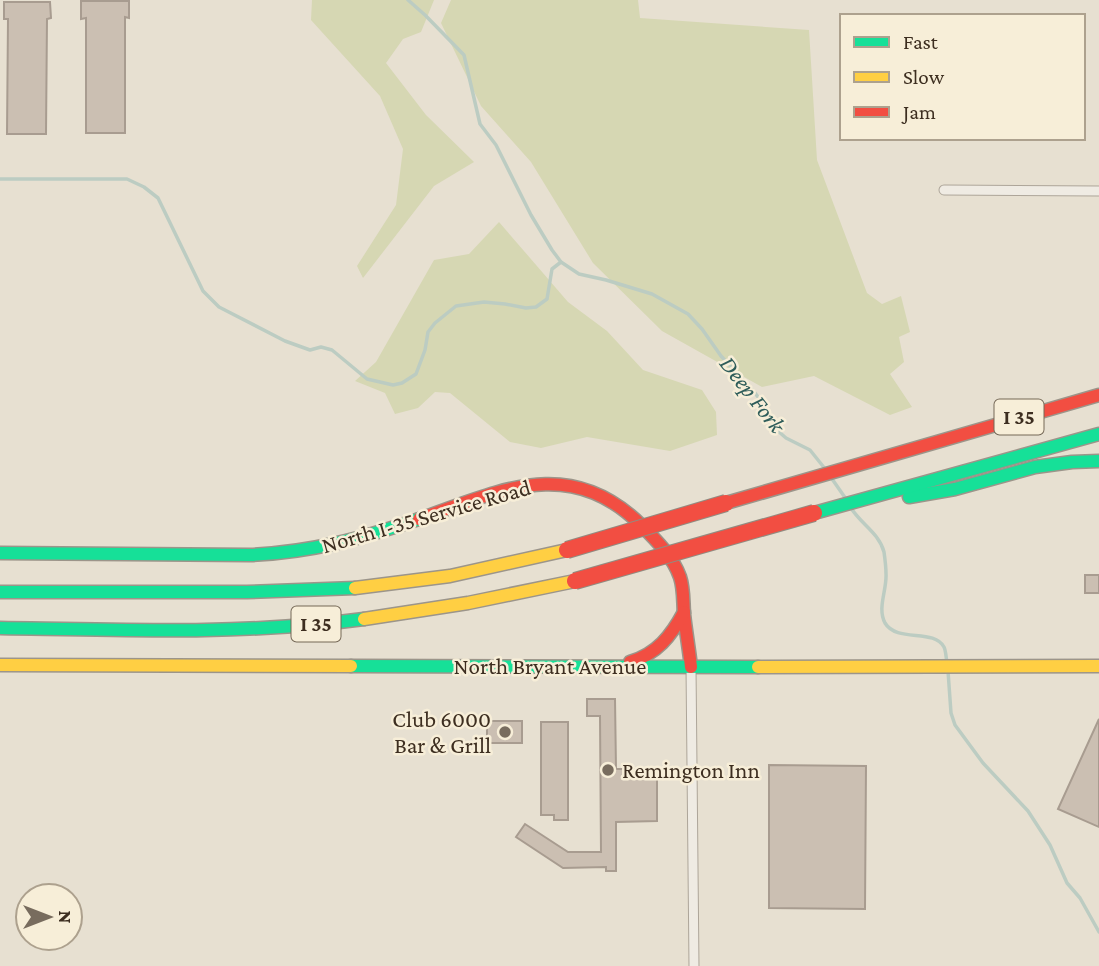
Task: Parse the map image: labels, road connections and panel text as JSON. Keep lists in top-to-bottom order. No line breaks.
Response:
{"streets":{"main road":["I 35","North I-35 Service Road","North Bryant Avenue"]},"crossings":[["North I-35 Service Road","North Bryant Avenue"]],"water":["Deep Fork"],"places":["Club 6000 Bar & Grill","Remington Inn"],"legend":["Fast","Slow","Jam"],"north":"right"}
